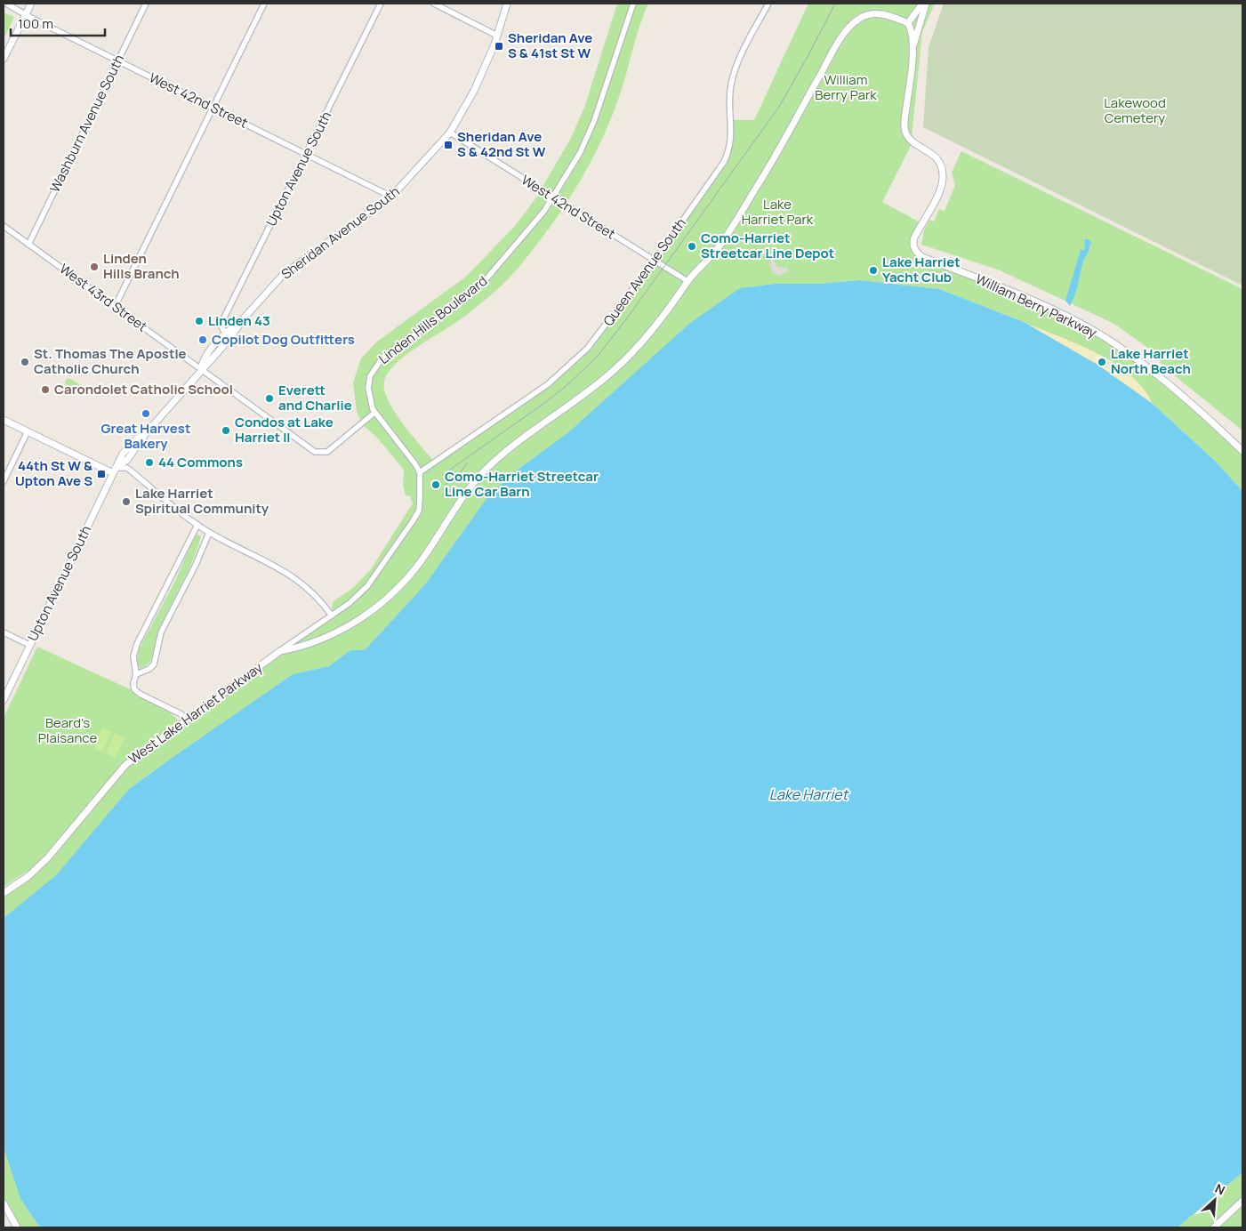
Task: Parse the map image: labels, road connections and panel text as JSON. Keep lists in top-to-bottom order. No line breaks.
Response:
{"streets":{"street":["West 42nd Street","Washburn Avenue South","Upton Avenue South","Sheridan Avenue South","Queen Avenue South","West 43rd Street","William Berry Parkway","Linden Hills Boulevard","West Lake Harriet Parkway"]},"crossings":[["West 42nd Street","Washburn Avenue South"],["West 42nd Street","Upton Avenue South"],["West 42nd Street","Sheridan Avenue South"],["West 42nd Street","Queen Avenue South"],["West 42nd Street","Linden Hills Boulevard"],["West 42nd Street","West Lake Harriet Parkway"],["Washburn Avenue South","West 43rd Street"],["Upton Avenue South","Sheridan Avenue South"],["Upton Avenue South","West 43rd Street"],["Sheridan Avenue South","West 43rd Street"],["Queen Avenue South","Linden Hills Boulevard"],["Queen Avenue South","West Lake Harriet Parkway"],["West 43rd Street","Linden Hills Boulevard"],["William Berry Parkway","West Lake Harriet Parkway"],["Linden Hills Boulevard","West Lake Harriet Parkway"]],"water":["Lake Harriet"],"parks":["William Berry Park","Lakewood Cemetery","Lake Harriet Park","Beard's Plaisance"],"places":{"transit":["Sheridan Ave S & 41st St W","Sheridan Ave S & 42nd St W","44th St W & Upton Ave S"],"other":["Como-Harriet Streetcar Line Depot","Linden Hills Branch","Lake Harriet Yacht Club","Linden 43","Copilot Dog Outfitters","St. Thomas The Apostle Catholic Church","Lake Harriet North Beach","Carondolet Catholic School","Everett and Charlie","Great Harvest Bakery","Condos at Lake Harriet II","44 Commons","Como-Harriet Streetcar Line Car Barn","Lake Harriet Spiritual Community"]},"scale_bar":"100 m","north":"top right"}
